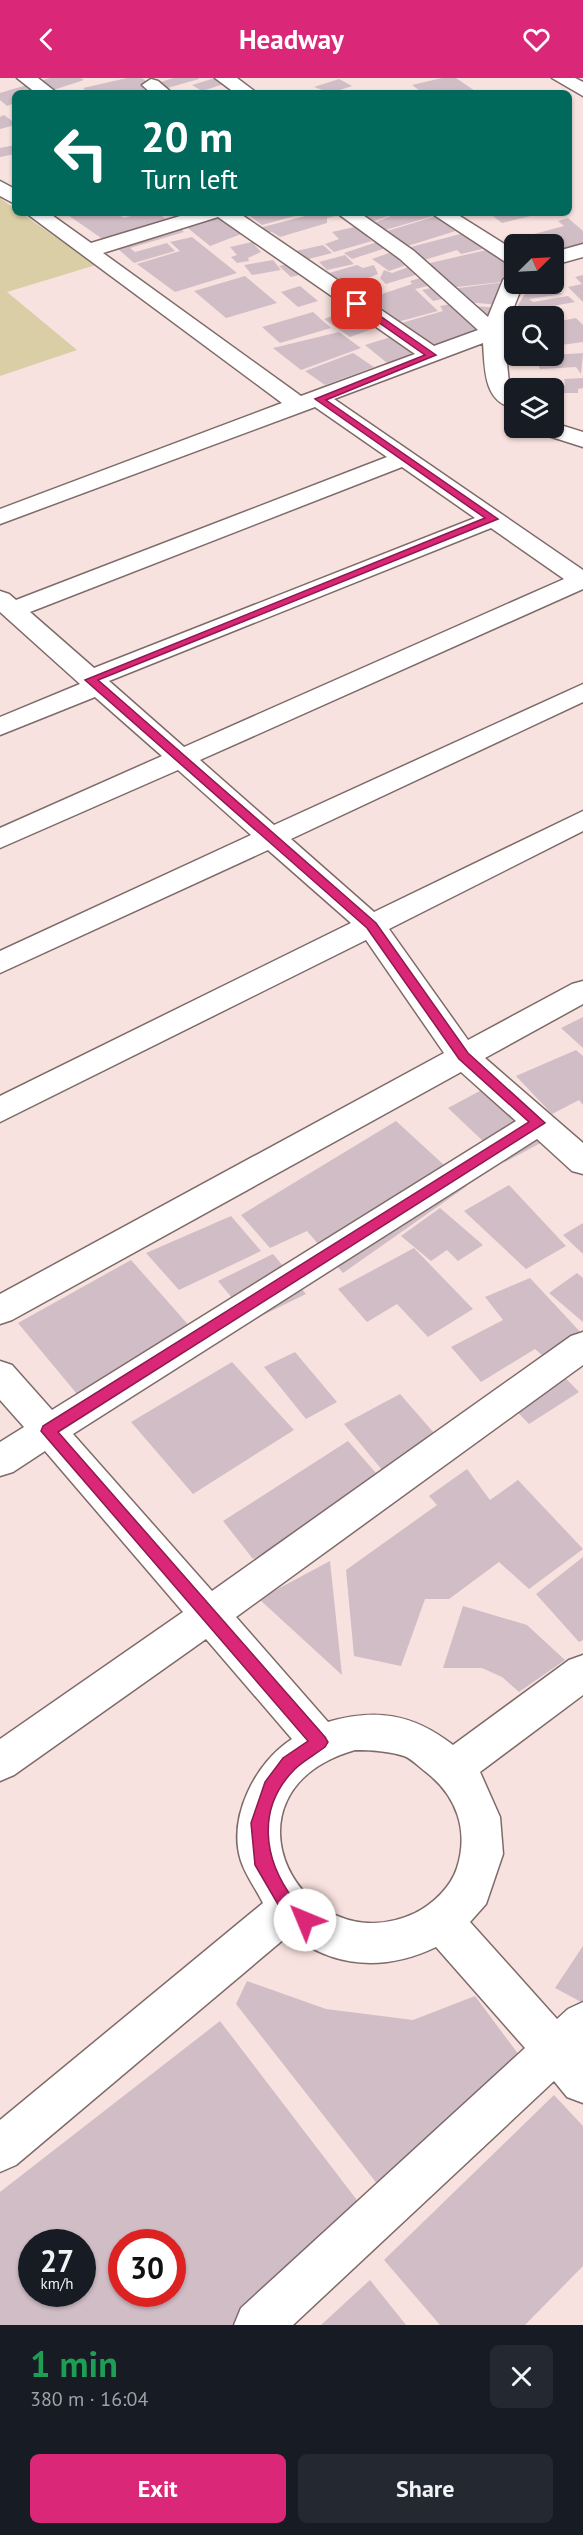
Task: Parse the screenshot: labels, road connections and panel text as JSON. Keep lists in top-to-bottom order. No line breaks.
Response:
{"north":"top right","page":{"header":"Headway","turn":["20 m","Turn left"],"speed":"27 km/h","limit":"30","heading":["1 min","380 m · 16:04"],"buttons":["Exit","Share"]}}
